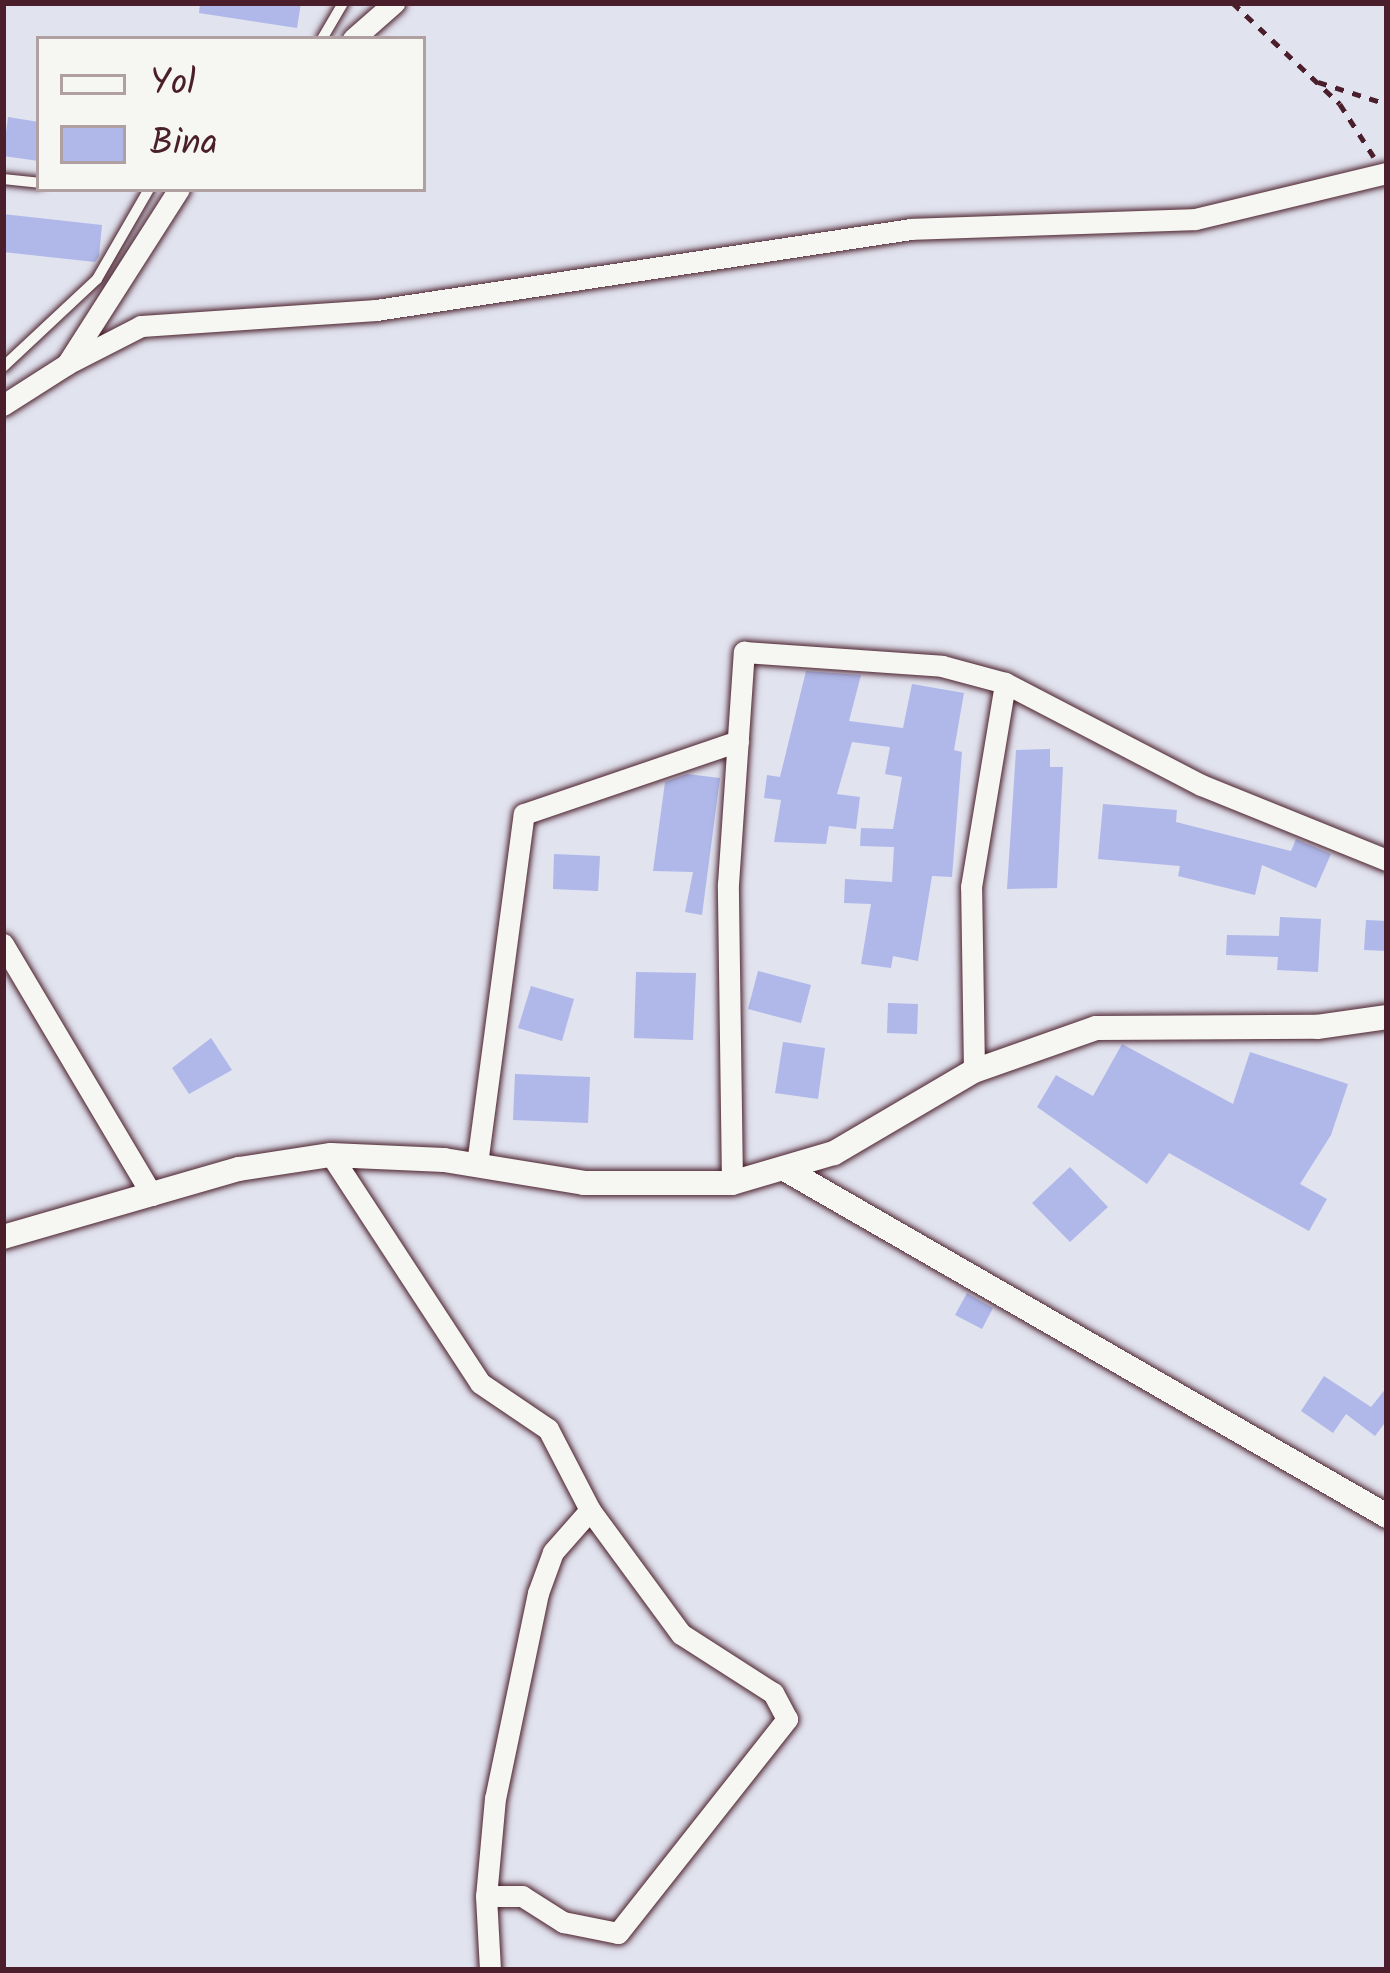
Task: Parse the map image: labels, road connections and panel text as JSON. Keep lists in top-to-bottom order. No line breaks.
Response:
{"legend":["Yol","Bina"]}
